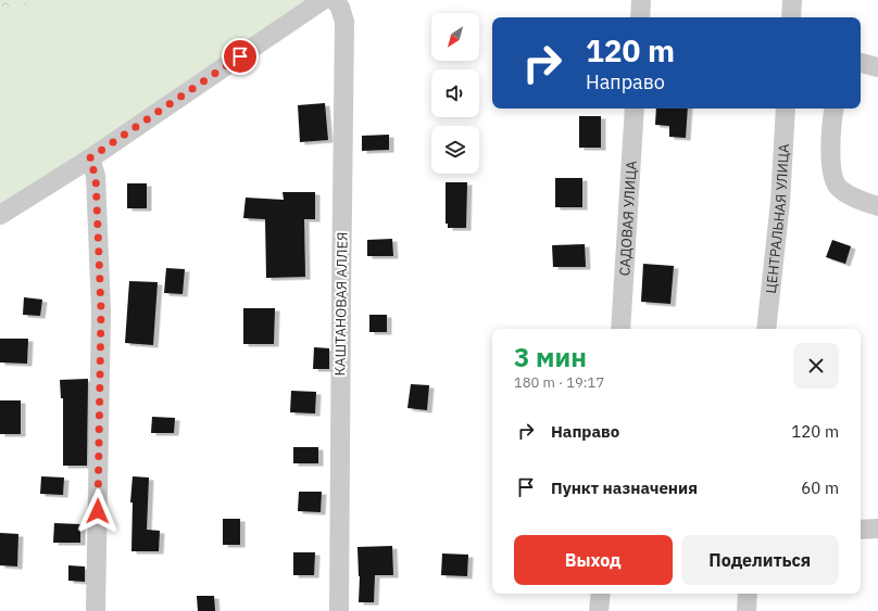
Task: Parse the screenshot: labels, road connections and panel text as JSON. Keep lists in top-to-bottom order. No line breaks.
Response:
{"streets":{"street":["САДОВАЯ УЛИЦА","ЦЕНТРАЛЬНАЯ УЛИЦА","КАШТАНОВАЯ АЛЛЕЯ"]},"north":"bottom left","page":{"turn":["120 m","Направо"],"heading":["3 мин","180 m · 19:17"],"list":[{"name":"Направо","value":"120 m"},{"name":"Пункт назначения","value":"60 m"}],"buttons":["Выход","Поделиться"]}}
